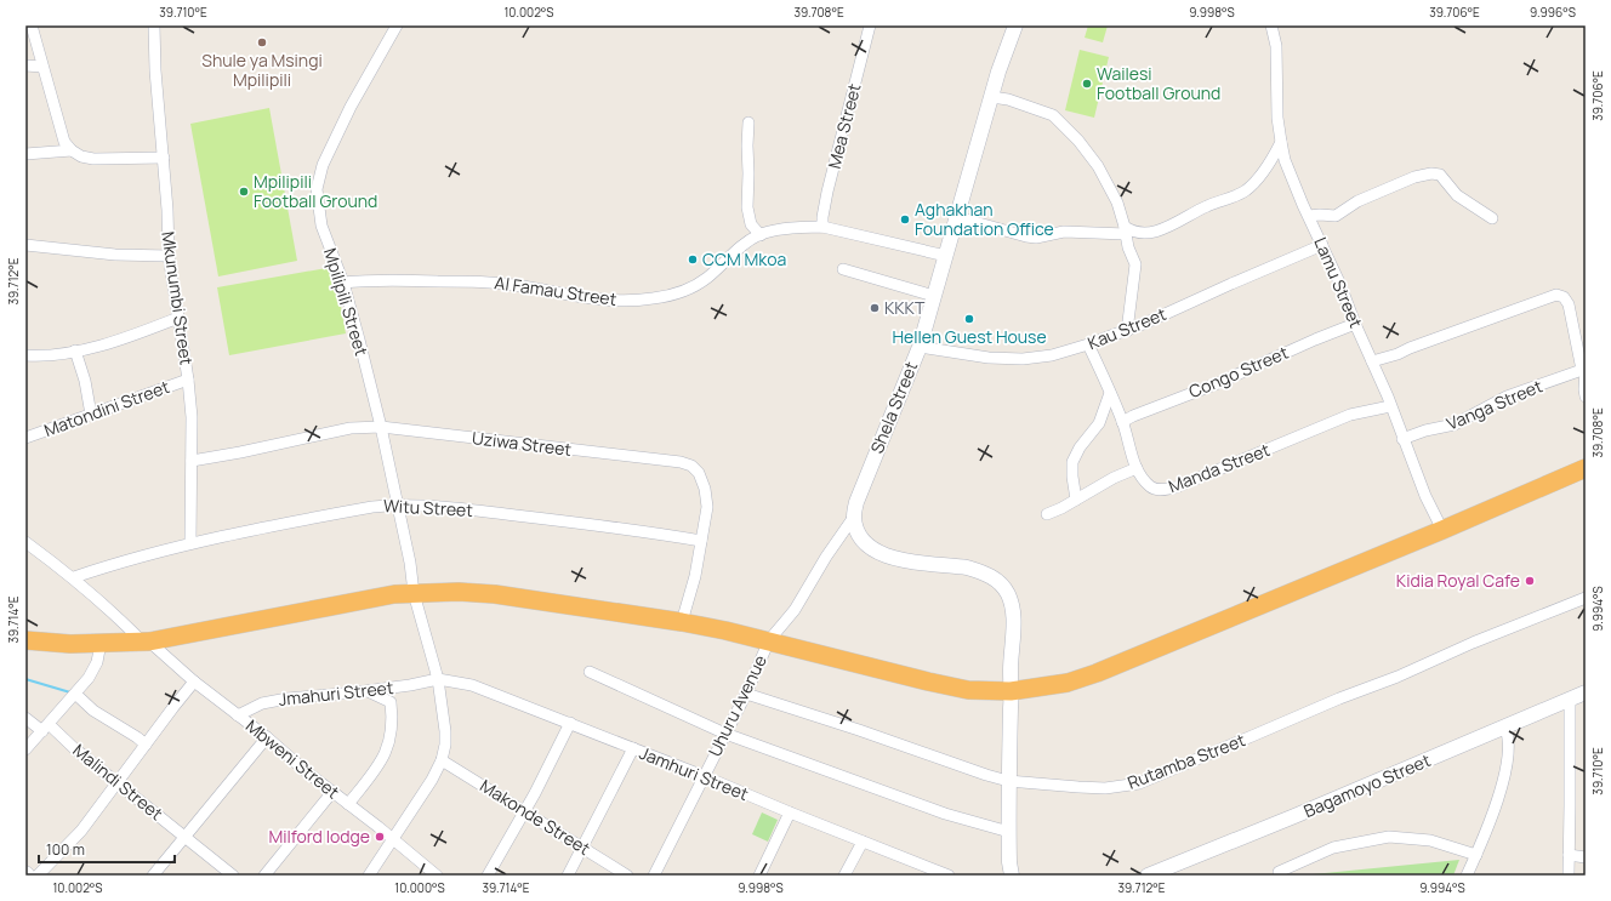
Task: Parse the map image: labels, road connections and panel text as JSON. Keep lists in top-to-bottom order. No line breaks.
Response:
{"streets":{"main road":["Shela Street","Bagamoyo Street"],"street":["Mea Street","Lamu Street","Al Famau Street","Mkunumbi Street","Mpilipili Street","Kau Street","Congo Street","Vanga Street","Matondini Street","Uziwa Street","Manda Street","Witu Street","Jmahuri Street","Uhuru Avenue","Mbweni Street","Rutamba Street","Jamhuri Street","Malindi Street","Makonde Street"]},"crossings":[["Mea Street","Al Famau Street"],["Lamu Street","Kau Street"],["Lamu Street","Congo Street"],["Lamu Street","Vanga Street"],["Lamu Street","Manda Street"],["Al Famau Street","Mpilipili Street"],["Al Famau Street","Shela Street"],["Mkunumbi Street","Matondini Street"],["Mkunumbi Street","Uziwa Street"],["Mkunumbi Street","Witu Street"],["Mpilipili Street","Uziwa Street"],["Mpilipili Street","Witu Street"],["Mpilipili Street","Jmahuri Street"],["Mpilipili Street","Mbweni Street"],["Mpilipili Street","Jamhuri Street"],["Mpilipili Street","Makonde Street"],["Kau Street","Shela Street"],["Kau Street","Manda Street"],["Congo Street","Manda Street"],["Shela Street","Uhuru Avenue"],["Uziwa Street","Witu Street"],["Witu Street","Mbweni Street"],["Jmahuri Street","Mbweni Street"],["Jmahuri Street","Jamhuri Street"],["Uhuru Avenue","Rutamba Street"],["Uhuru Avenue","Jamhuri Street"]],"places":["Shule ya Msingi Mpilipili","Wailesi Football Ground","Mpilipili Football Ground","Aghakhan Foundation Office","CCM Mkoa","KKKT","Hellen Guest House","Kidia Royal Cafe","Milford lodge"],"scale_bar":"100 m","coordinates":["39.710°E","10.002°S","39.708°E","9.998°S","39.706°E","9.996°S","39.712°E","9.994°S","39.714°E","10.000°S"]}
